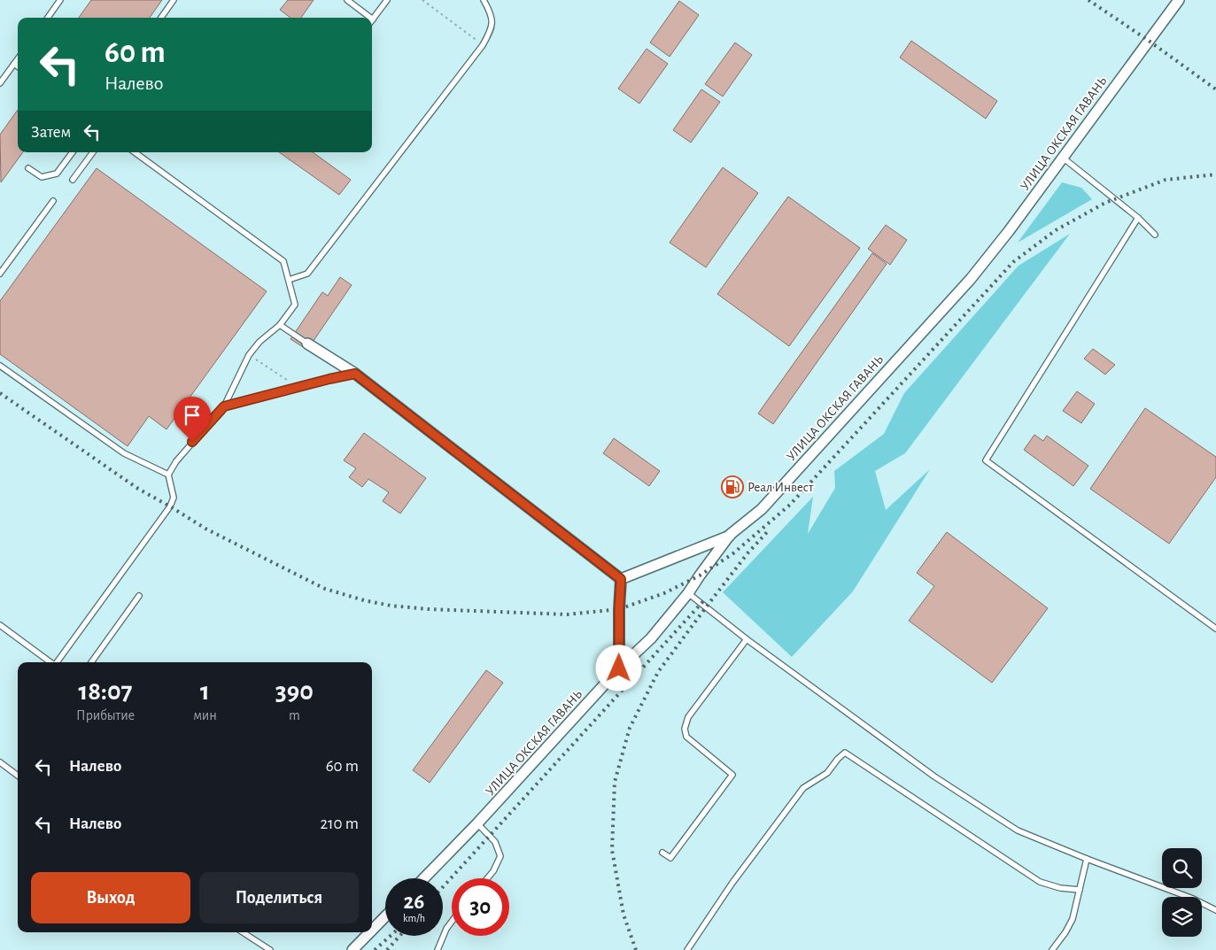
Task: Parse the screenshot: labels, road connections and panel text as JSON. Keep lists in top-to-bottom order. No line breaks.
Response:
{"streets":{"street":["УЛИЦА ОКСКАЯ ГАВАНЬ"]},"places":{"fuel station":["Реал Инвест"]},"page":{"turn":["60 m","Налево"],"then":"Затем","eta":["18:07","Прибытие","1","мин","390","m"],"list":[{"name":"Налево","value":"60 m"},{"name":"Налево","value":"210 m"}],"buttons":["Выход","Поделиться"],"speed":"26 km/h","limit":"30"}}
